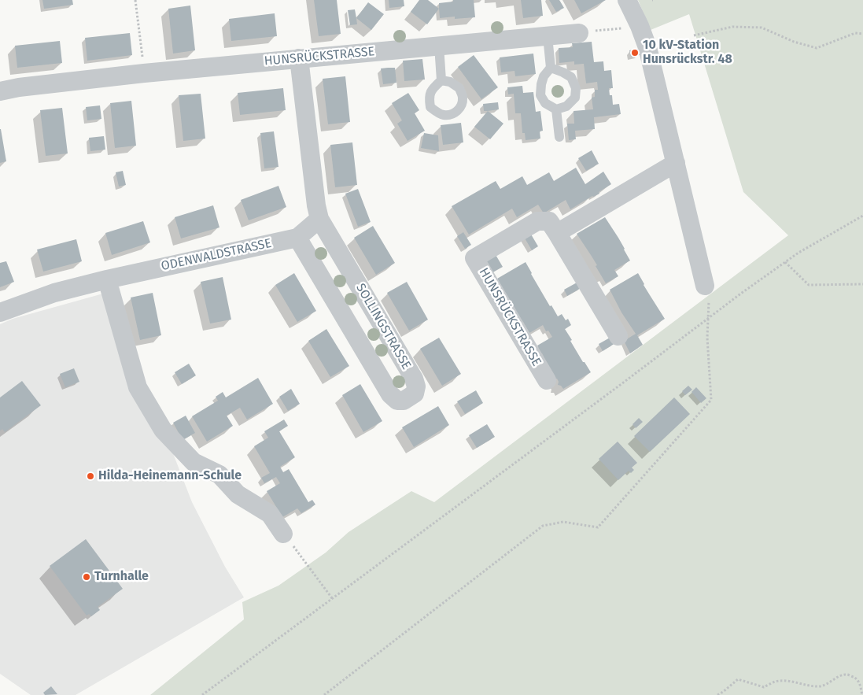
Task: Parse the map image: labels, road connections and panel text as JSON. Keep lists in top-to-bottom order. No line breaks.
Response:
{"streets":{"street":["HUNSRÜCKSTRASSE","ODENWALDSTRASSE","SOLLINGSTRASSE"]},"crossings":[["HUNSRÜCKSTRASSE","SOLLINGSTRASSE"],["ODENWALDSTRASSE","SOLLINGSTRASSE"]],"places":["10 kV-Station Hunsrückstr. 48","Hilda-Heinemann-Schule","Turnhalle"]}
